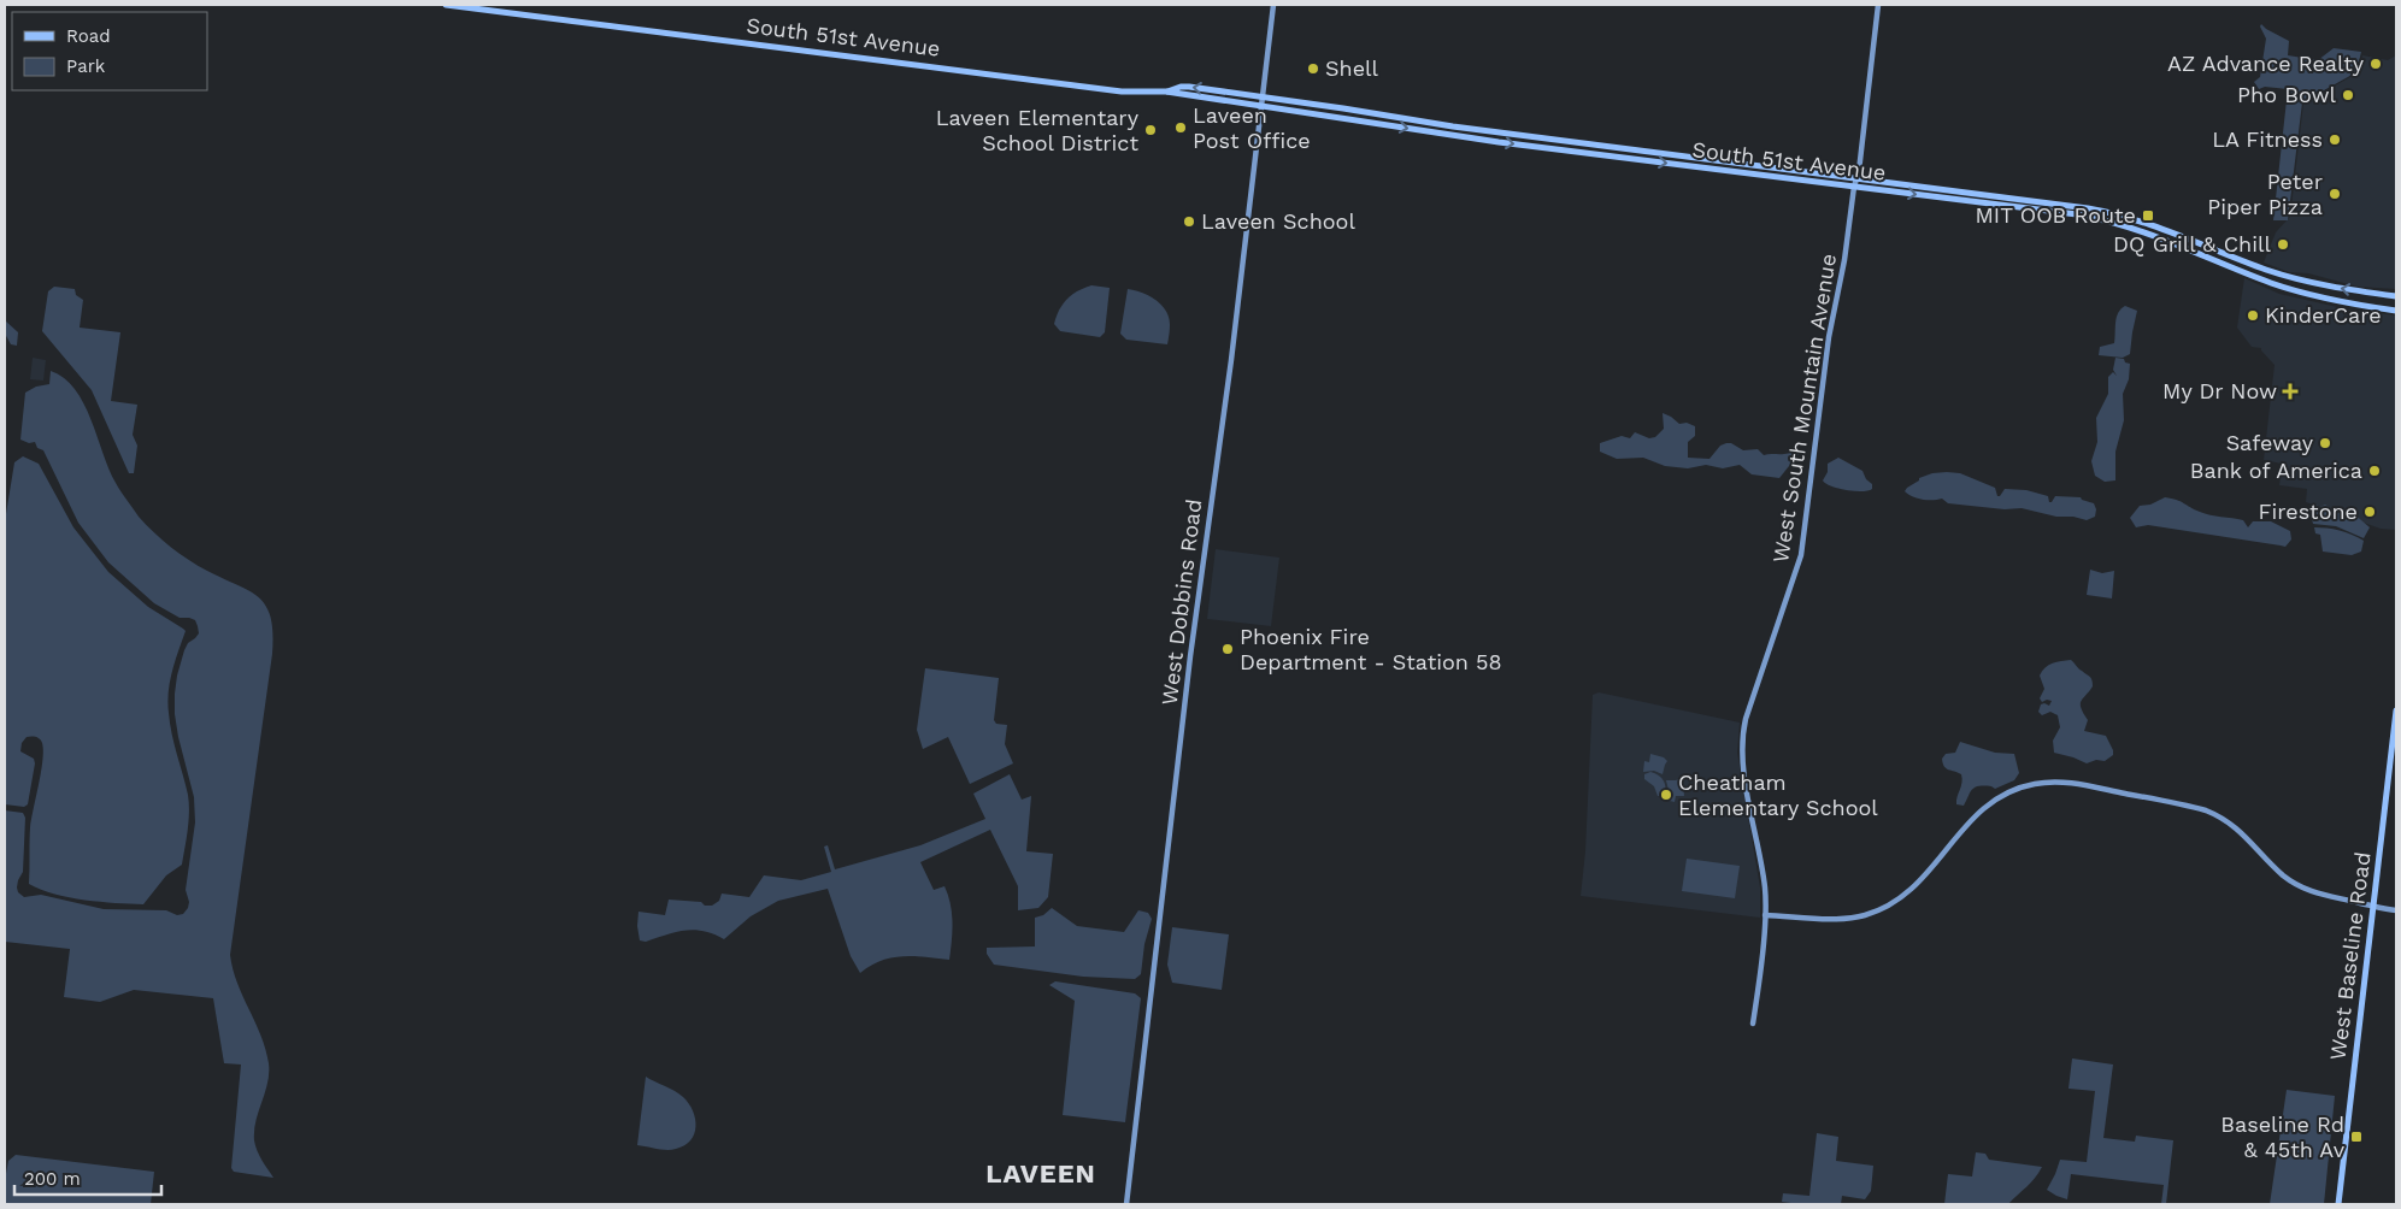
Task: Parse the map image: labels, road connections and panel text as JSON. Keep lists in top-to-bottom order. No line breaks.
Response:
{"streets":{"main road":["South 51st Avenue","West Baseline Road"],"street":["West South Mountain Avenue","West Dobbins Road"]},"crossings":[["South 51st Avenue","West South Mountain Avenue"],["South 51st Avenue","West Dobbins Road"]],"districts":["LAVEEN"],"places":{"other":["AZ Advance Realty","Shell","Pho Bowl","Laveen Post Office","Laveen Elementary School District","LA Fitness","Peter Piper Pizza","Laveen School","DQ Grill & Chill","KinderCare","Safeway","Bank of America","Firestone","Phoenix Fire Department - Station 58","Cheatham Elementary School"],"transit":["MIT OOB Route","Baseline Rd & 45th Av"],"health":["My Dr Now"]},"legend":["Road","Park"],"scale_bar":"200 m"}
